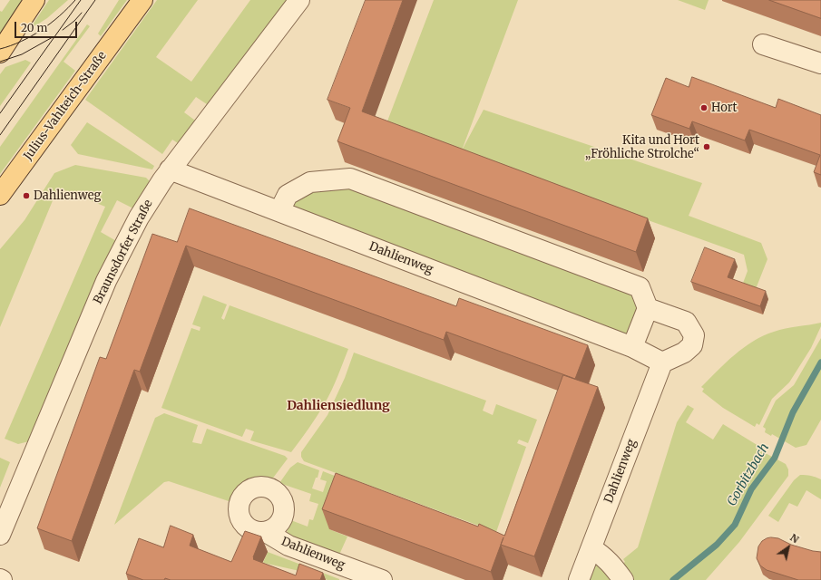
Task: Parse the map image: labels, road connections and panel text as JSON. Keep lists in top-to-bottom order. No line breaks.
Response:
{"streets":{"main road":["Julius-Vahlteich-Straße"],"street":["Braunsdorfer Straße","Dahlienweg"]},"crossings":[["Braunsdorfer Straße","Dahlienweg"]],"districts":["Dahliensiedlung"],"water":["Gorbitzbach"],"places":["Hort","Kita und Hort „Fröhliche Strolche“","Dahlienweg"],"scale_bar":"20 m","north":"top right"}
